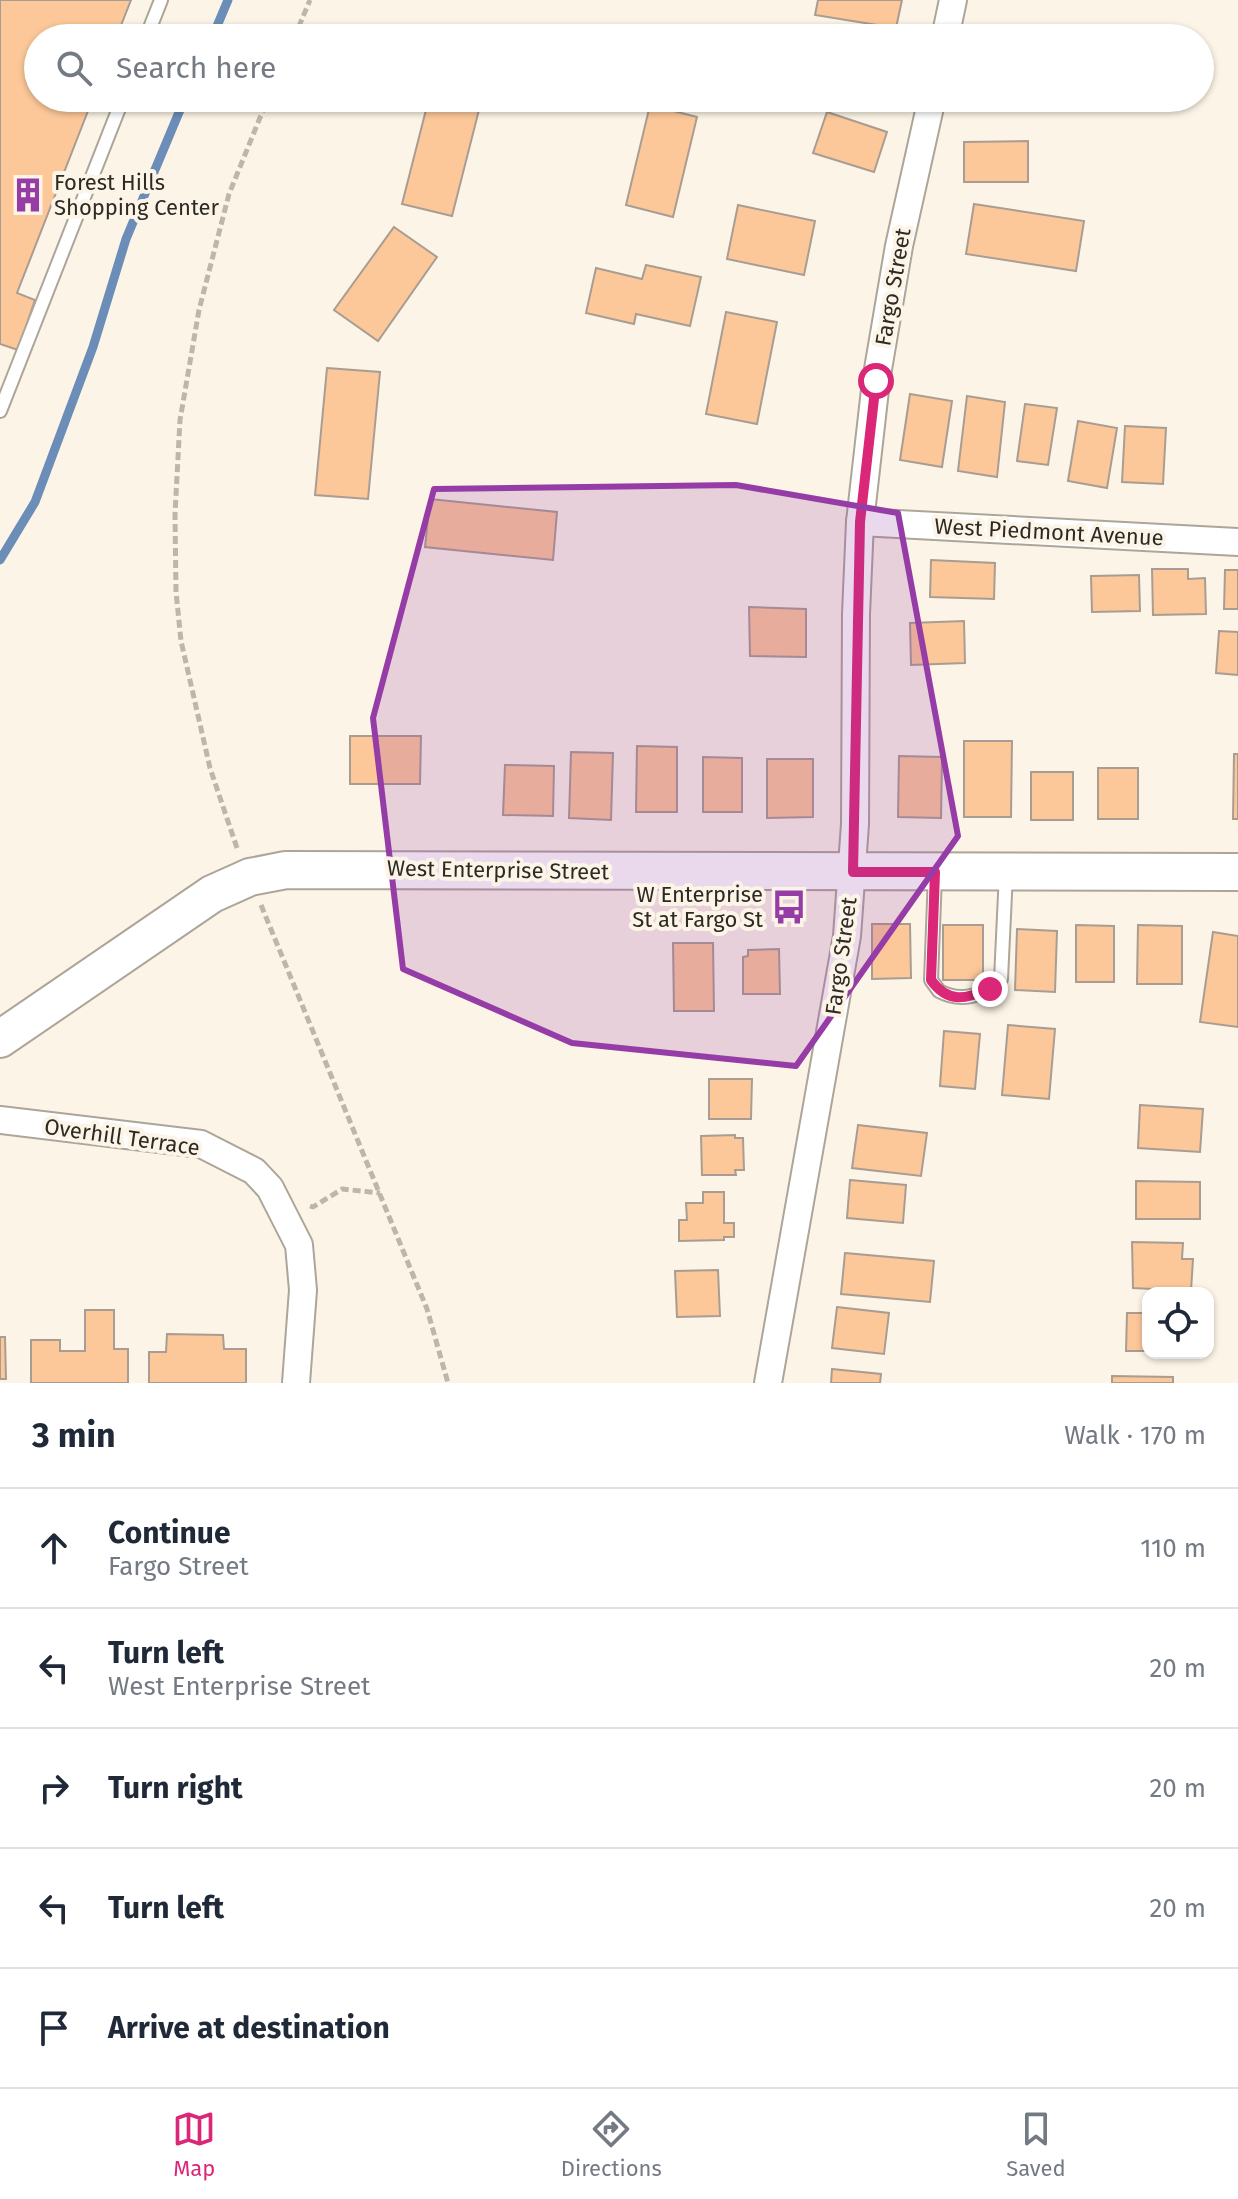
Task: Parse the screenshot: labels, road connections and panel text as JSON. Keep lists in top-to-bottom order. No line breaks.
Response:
{"streets":{"street":["Fargo Street","West Piedmont Avenue","West Enterprise Street","Overhill Terrace"]},"crossings":[["Fargo Street","West Piedmont Avenue"],["Fargo Street","West Enterprise Street"]],"places":{"building":["Forest Hills Shopping Center"],"bus stop":["W Enterprise St at Fargo St"]},"page":{"search":"Search here","heading":["3 min","Walk · 170 m"],"list":[["Continue","Fargo Street","110 m"],["Turn left","West Enterprise Street","20 m"],["Turn right","20 m"],["Turn left","20 m"],"Arrive at destination"],"nav":["Map","Directions","Saved"]}}
